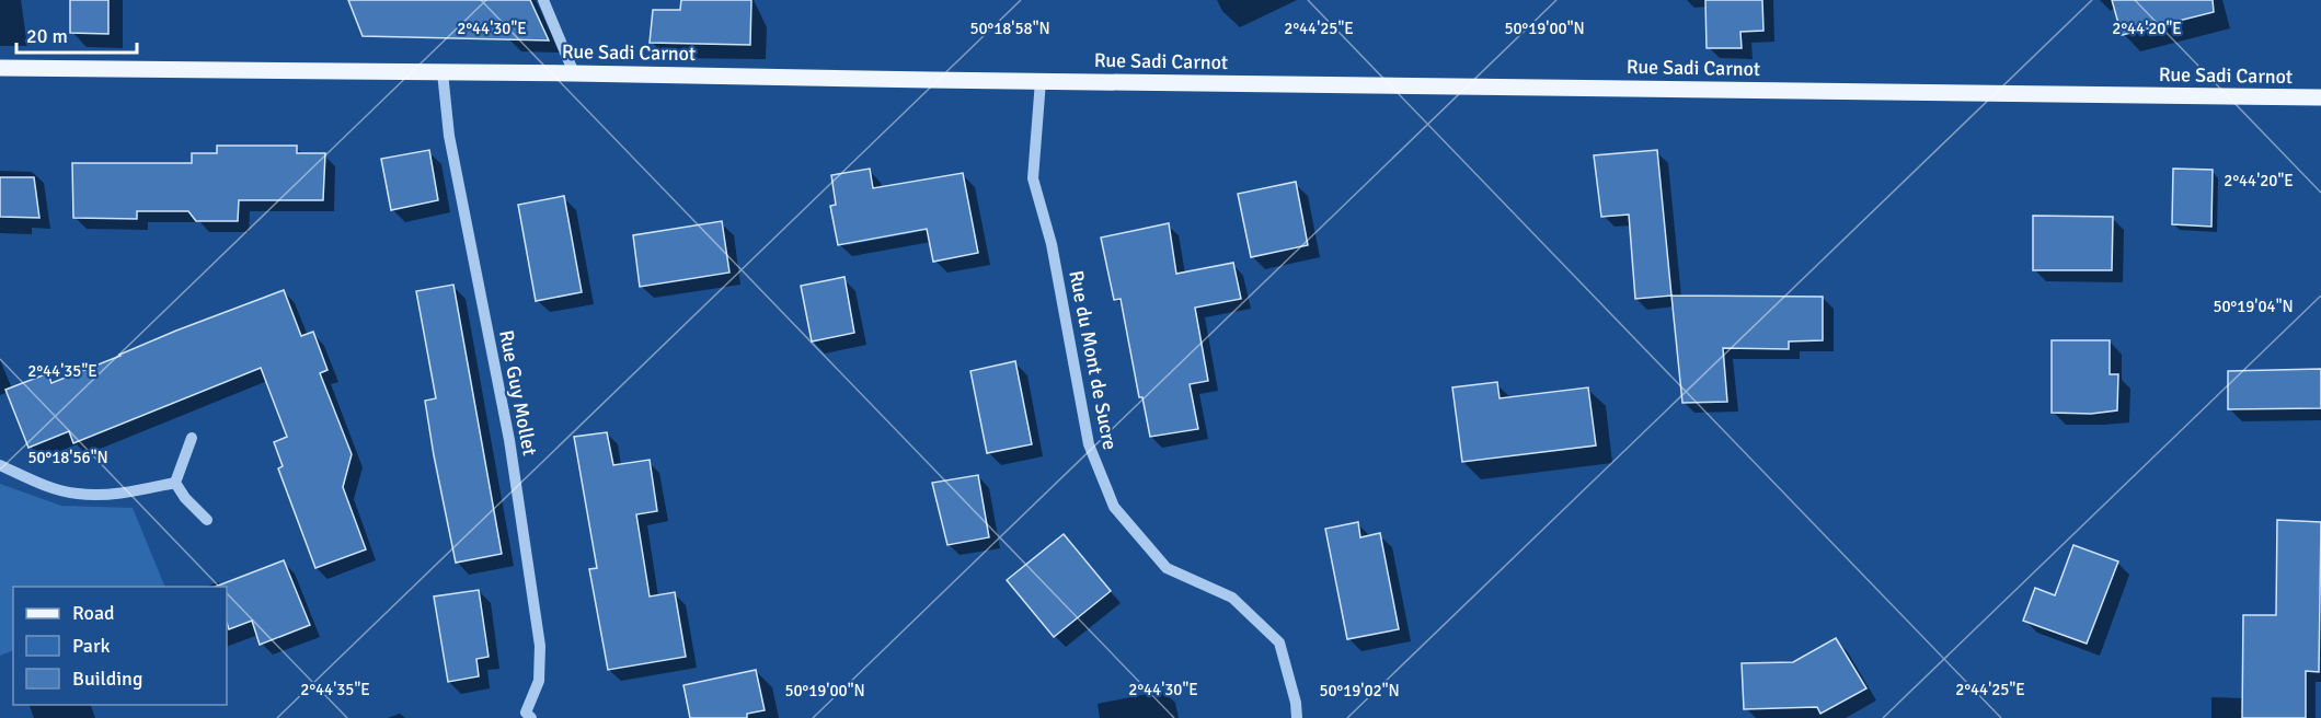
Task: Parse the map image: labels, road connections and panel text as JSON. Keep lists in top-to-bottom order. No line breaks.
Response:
{"streets":{"main road":["Rue Sadi Carnot"],"street":["Rue du Mont de Sucre","Rue Guy Mollet"]},"crossings":[["Rue Sadi Carnot","Rue du Mont de Sucre"],["Rue Sadi Carnot","Rue Guy Mollet"]],"legend":["Road","Park","Building"],"scale_bar":"20 m","coordinates":["50°18'58\"N","50°19'00\"N","2°44'30\"E","2°44'25\"E","2°44'20\"E","50°19'04\"N","2°44'35\"E","50°18'56\"N","50°19'02\"N"]}
